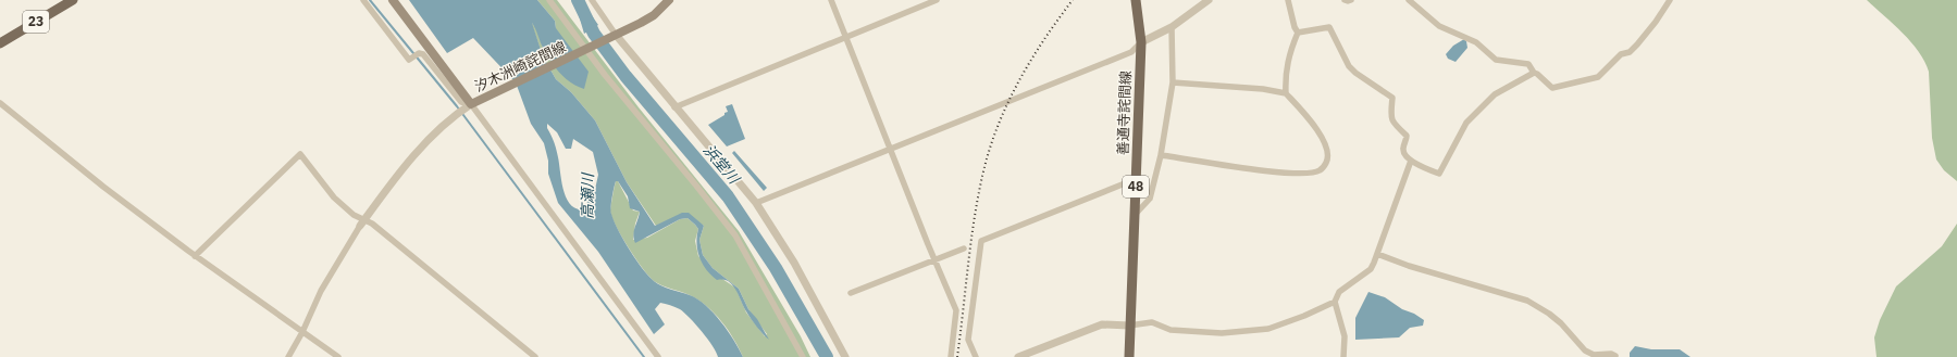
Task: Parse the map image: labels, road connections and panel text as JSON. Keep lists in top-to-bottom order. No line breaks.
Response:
{"streets":{"main road":["23","汐木洲崎詫間線","善通寺詫間線","48"]},"water":["浜堂川","高瀬川"]}
